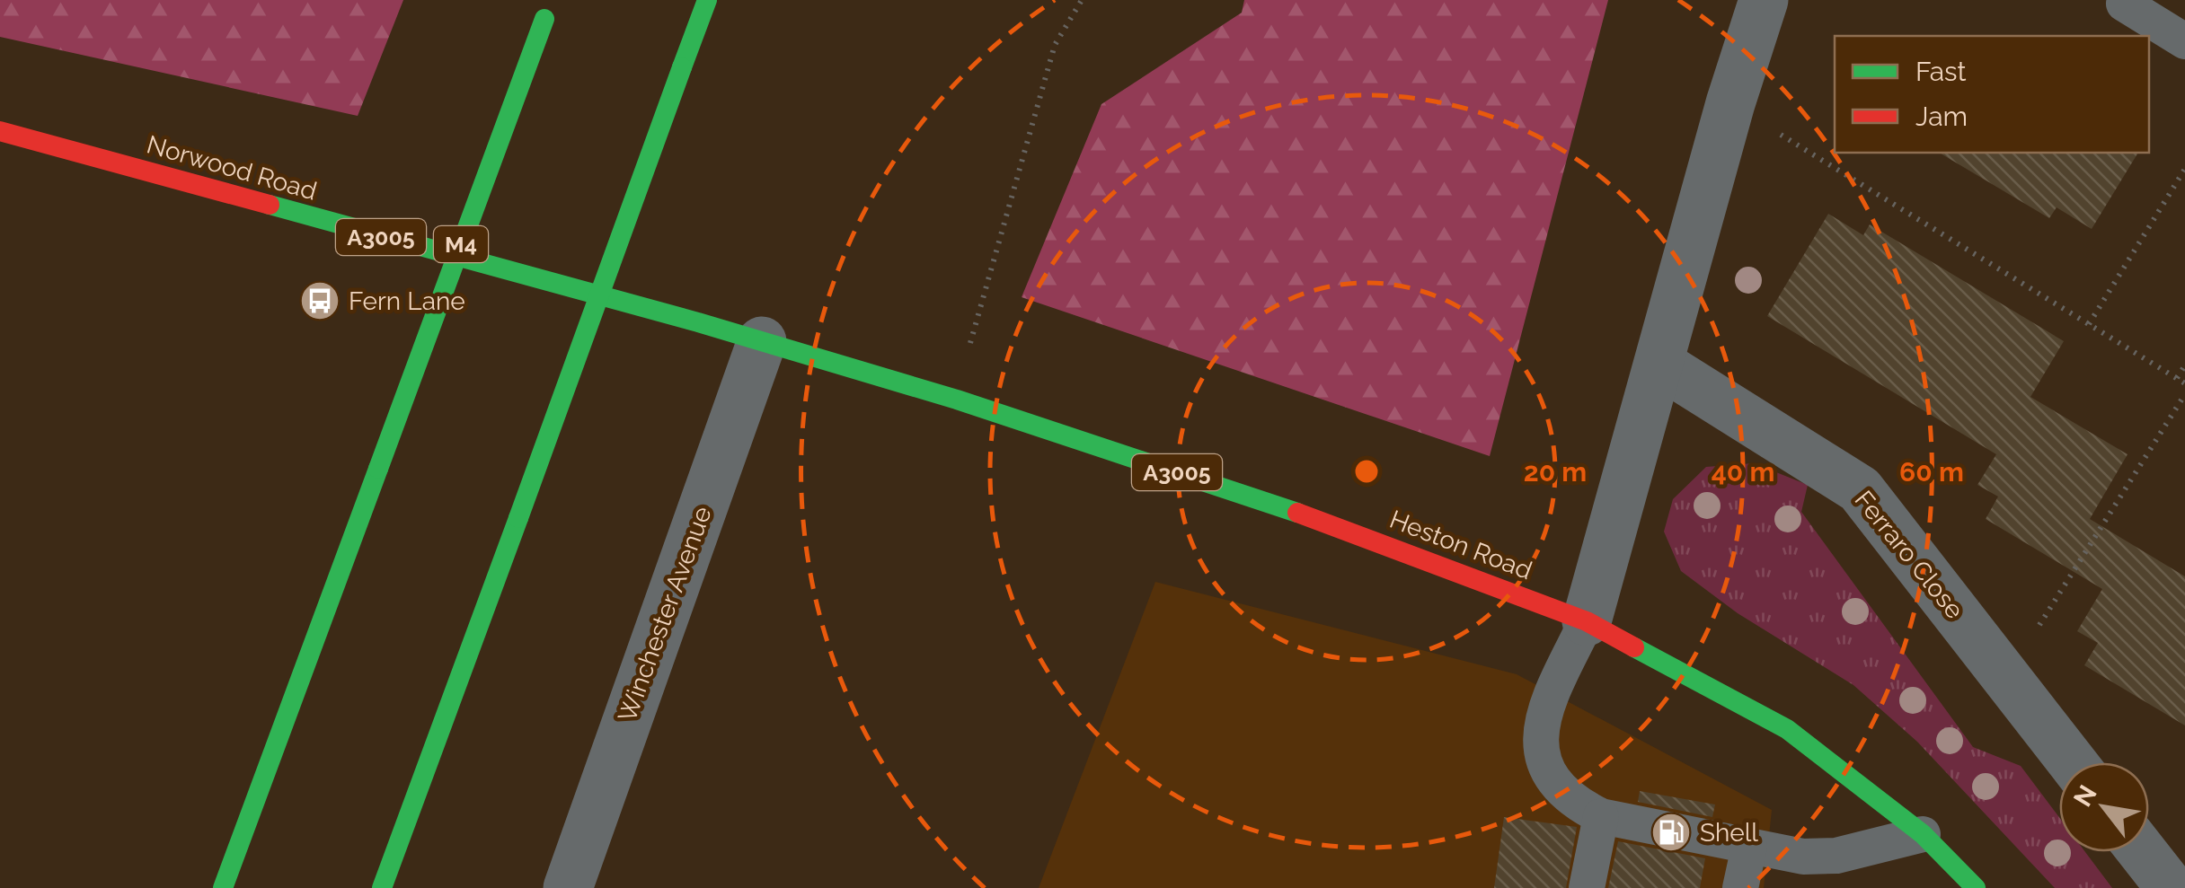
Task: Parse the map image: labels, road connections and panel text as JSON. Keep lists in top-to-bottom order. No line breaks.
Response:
{"streets":{"main road":["Norwood Road","A3005","M4","Heston Road"],"street":["Ferraro Close","Winchester Avenue"]},"crossings":[["Norwood Road","Heston Road"],["Norwood Road","Winchester Avenue"],["Heston Road","Winchester Avenue"]],"places":{"bus stop":["Fern Lane"],"fuel station":["Shell"]},"legend":["Fast","Jam"],"north":"top left","rings":["20 m","40 m","60 m"]}
